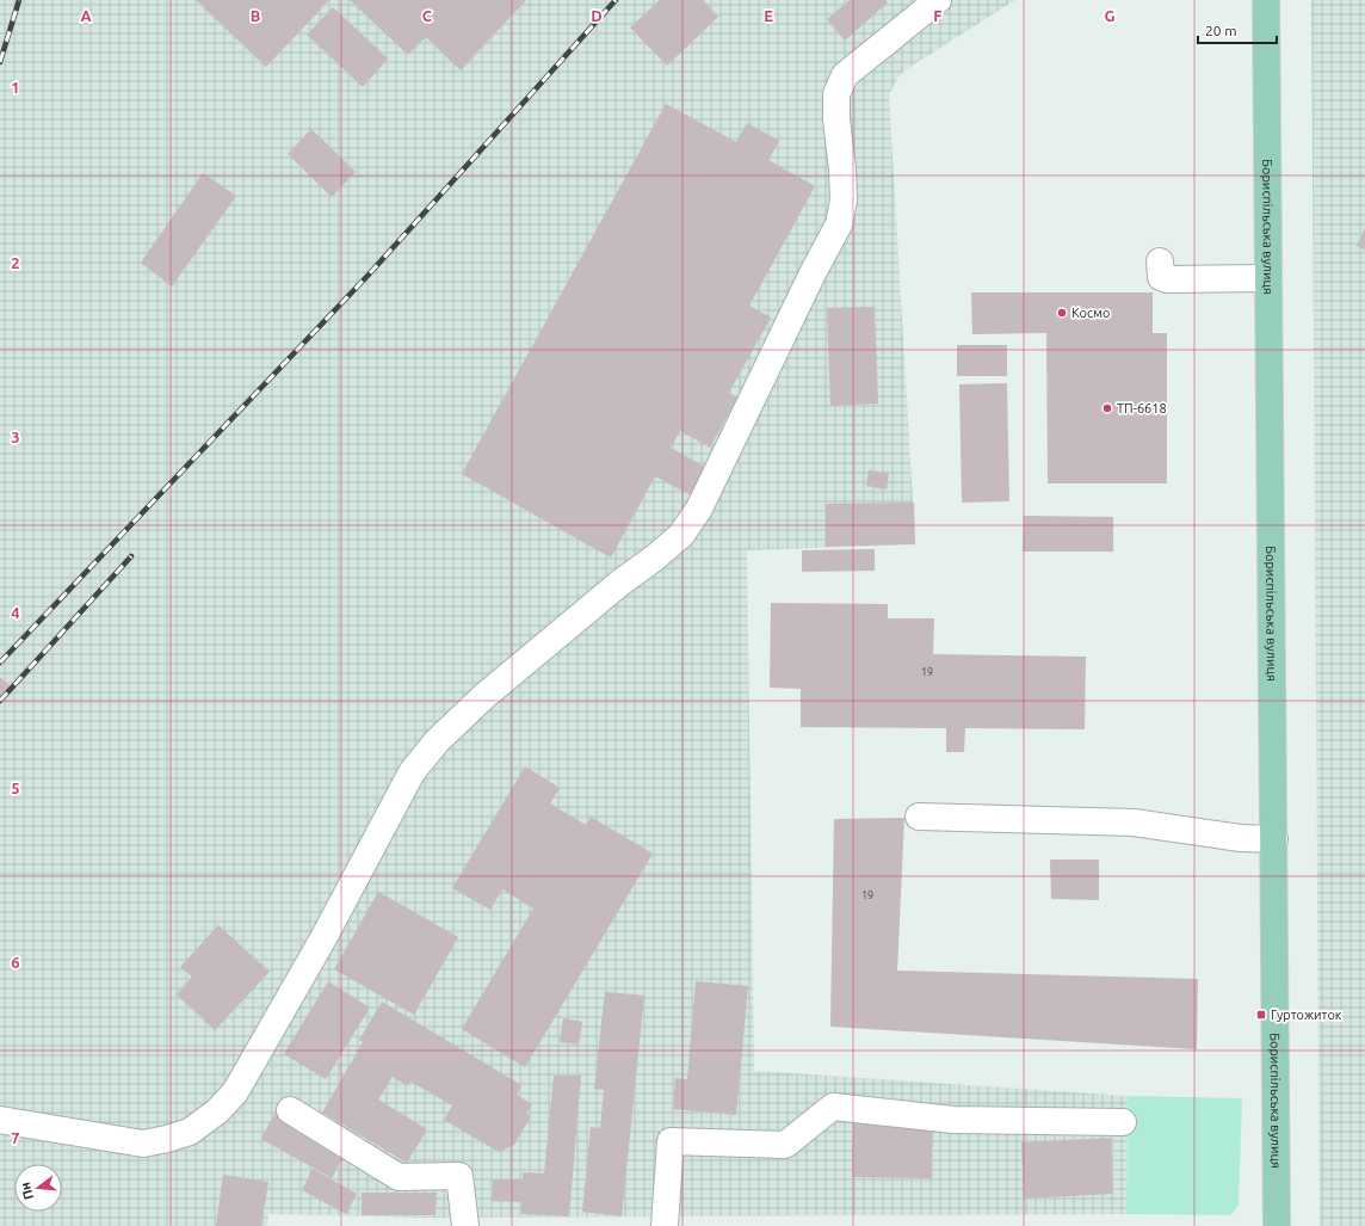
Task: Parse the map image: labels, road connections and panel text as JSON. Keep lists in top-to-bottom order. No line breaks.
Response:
{"streets":{"main road":["Бориспільська вулиця"]},"places":{"other":["Космо","ТП-6618"],"transit":["Гуртожиток"]},"house_numbers":["19","19"],"scale_bar":"20 m","north":"left","grid":{"columns":["A","B","C","D","E","F","G"],"rows":["1","2","3","4","5","6","7"]}}
